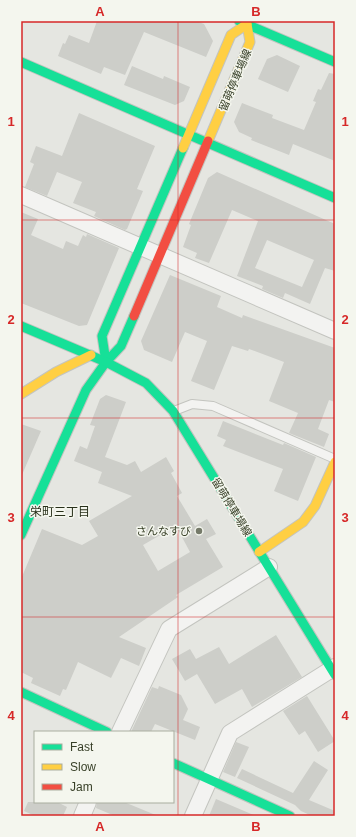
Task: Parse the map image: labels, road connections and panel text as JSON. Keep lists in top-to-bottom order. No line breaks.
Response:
{"streets":{"street":["留萌停車場線"]},"districts":["栄町三丁目"],"places":["さんなすび"],"legend":["Fast","Slow","Jam"],"grid":{"columns":["A","B"],"rows":["1","2","3","4"]}}
